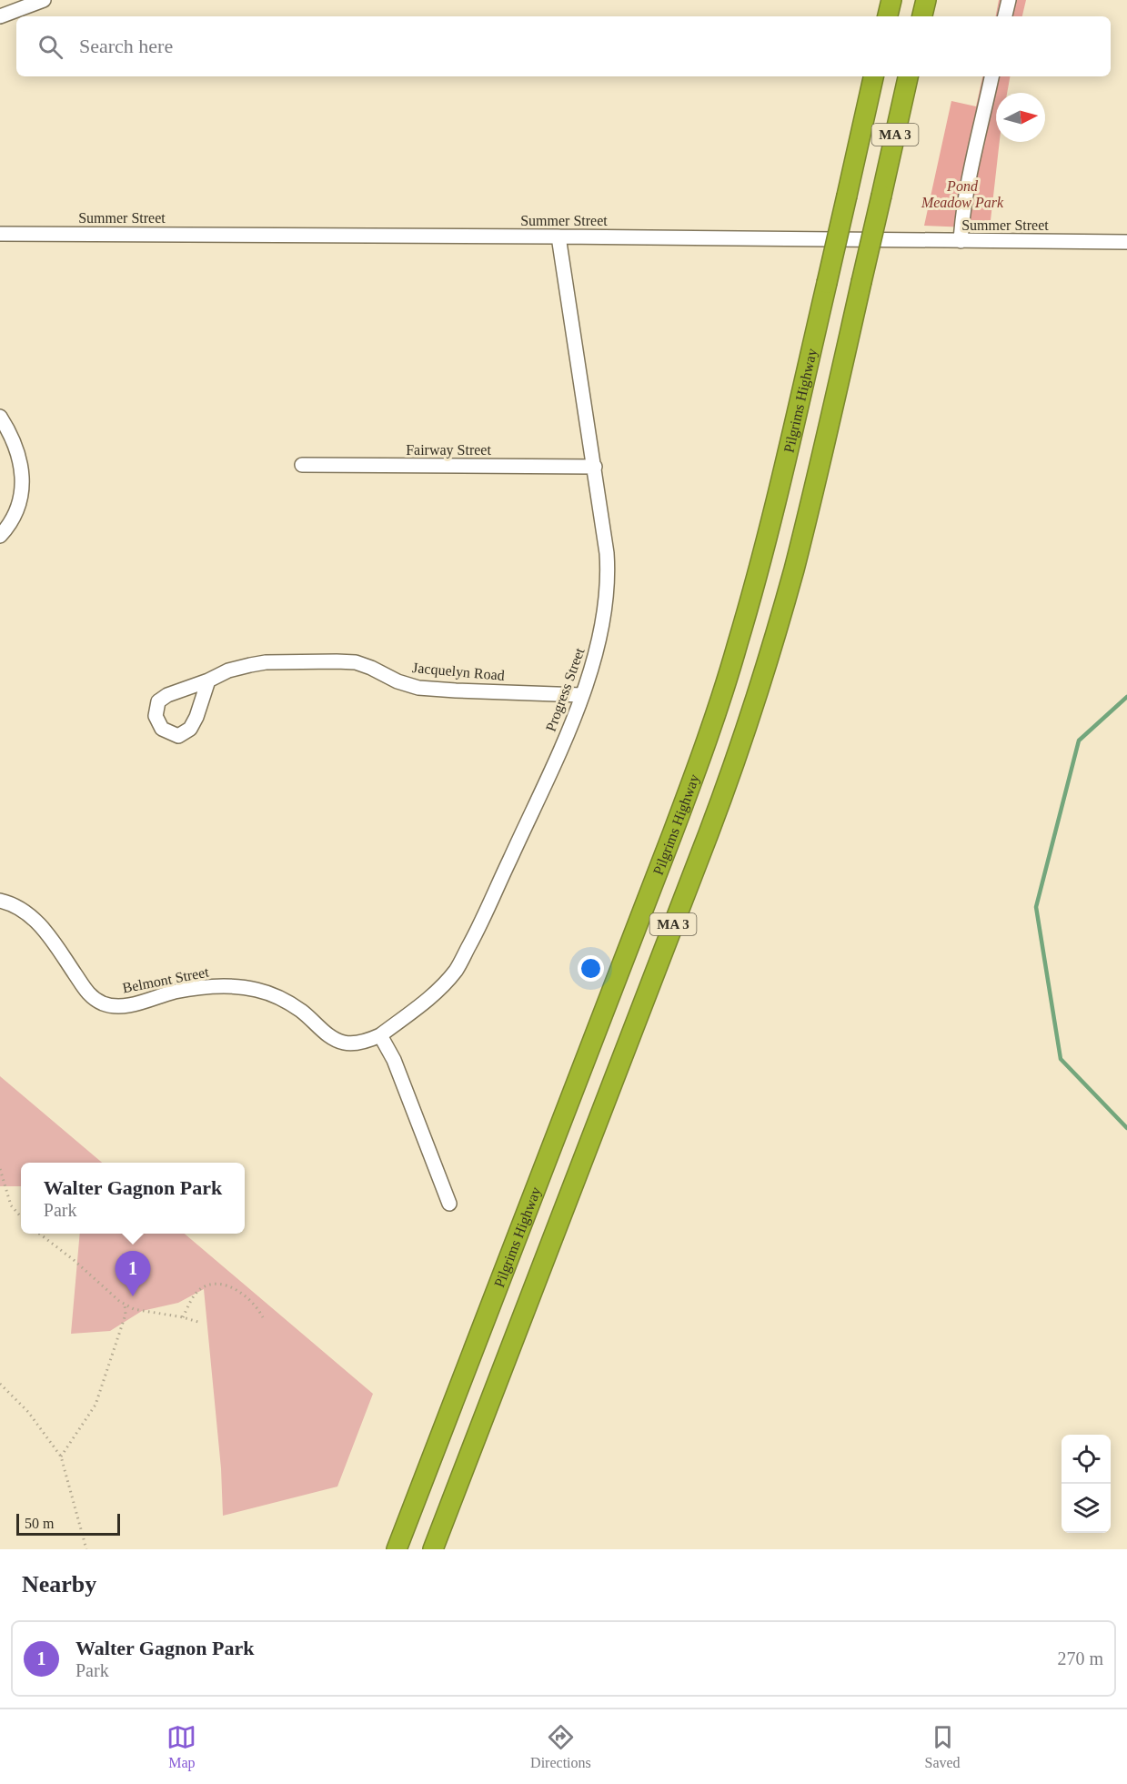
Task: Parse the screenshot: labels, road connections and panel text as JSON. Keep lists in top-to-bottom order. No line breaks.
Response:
{"streets":{"highway":["MA 3","Pilgrims Highway"],"street":["Summer Street","Fairway Street","Jacquelyn Road","Progress Street","Belmont Street"]},"crossings":[["Summer Street","Progress Street"],["Fairway Street","Progress Street"],["Jacquelyn Road","Progress Street"],["Progress Street","Belmont Street"]],"parks":["Pond Meadow Park"],"scale_bar":"50 m","north":"right","page":{"search":"Search here","popup":["Walter Gagnon Park","Park"],"pins":"1","scale":"50 m","heading":"Nearby","list":[{"mark":"1","name":"Walter Gagnon Park","note":"Park","value":"270 m"}],"nav":["Map","Directions","Saved"]}}
